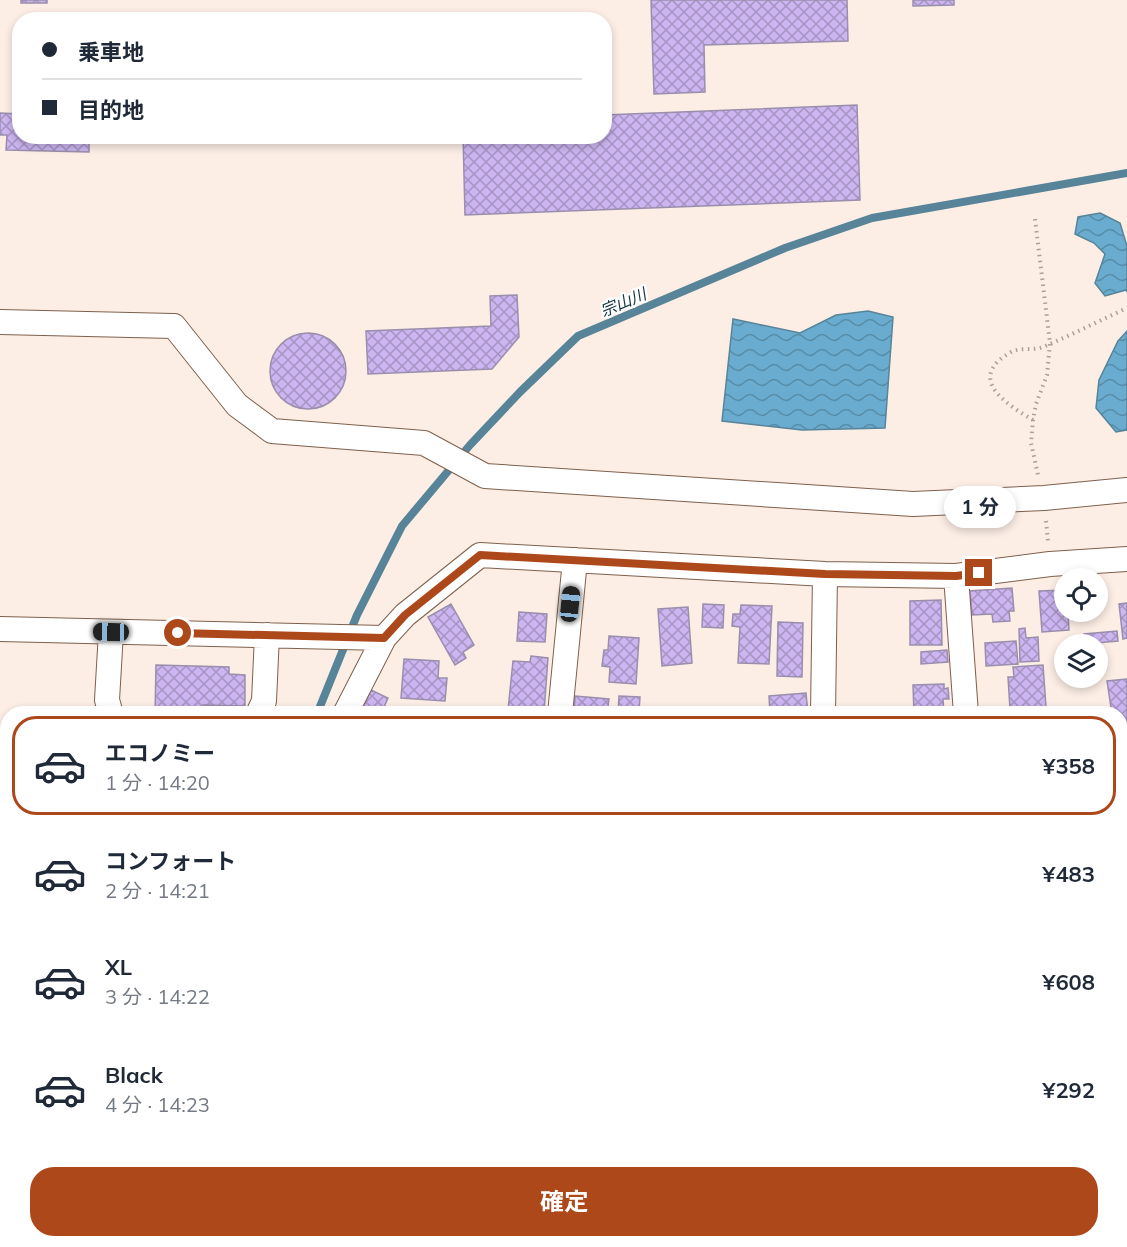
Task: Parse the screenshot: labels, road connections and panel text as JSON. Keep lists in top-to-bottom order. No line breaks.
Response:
{"water":["宗山川"],"page":{"banner":["乗車地","目的地"],"bubble":"1 分","list":[{"name":"エコノミー","note":"1 分 · 14:20","value":"¥358"},{"name":"コンフォート","note":"2 分 · 14:21","value":"¥483"},{"name":"XL","note":"3 分 · 14:22","value":"¥608"},{"name":"Black","note":"4 分 · 14:23","value":"¥292"}],"buttons":"確定"}}
